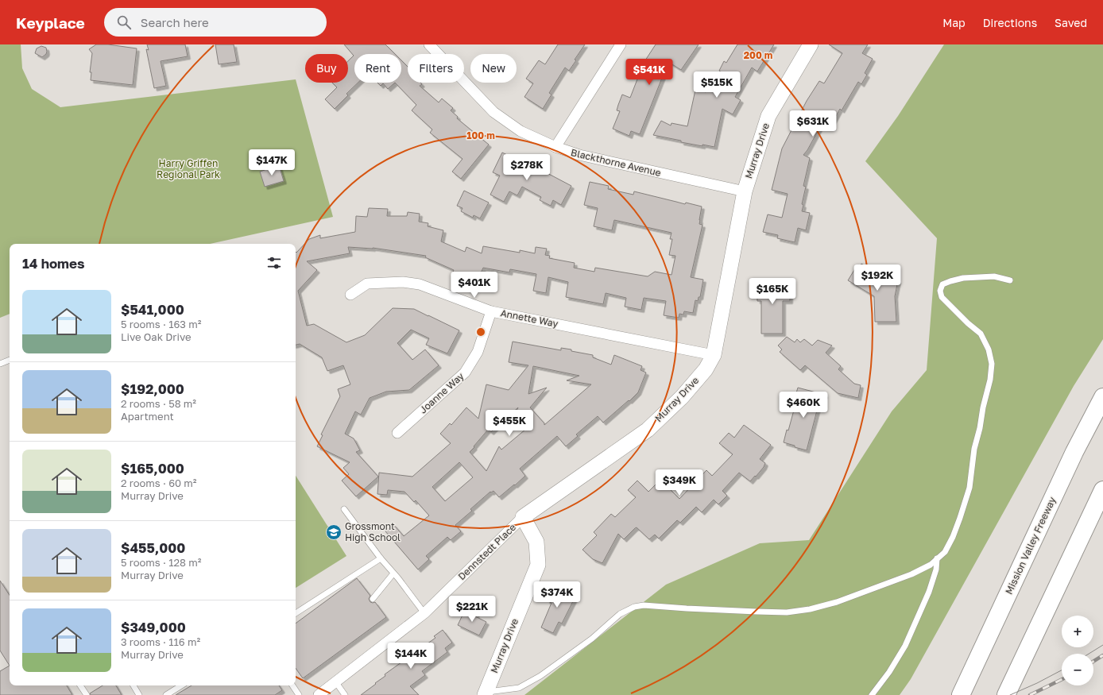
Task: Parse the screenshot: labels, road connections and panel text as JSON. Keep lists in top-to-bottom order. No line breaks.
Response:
{"streets":{"highway":["Mission Valley Freeway"],"street":["Murray Drive","Blackthorne Avenue","Annette Way","Joanne Way","Dennstedt Place"]},"crossings":[["Murray Drive","Blackthorne Avenue"],["Murray Drive","Annette Way"],["Murray Drive","Dennstedt Place"],["Annette Way","Joanne Way"]],"parks":["Harry Griffen Regional Park"],"places":{"school or university":["Grossmont High School"]},"page":{"header":"Keyplace","search":"Search here","nav":["Map","Directions","Saved"],"chip":["Buy","Rent","Filters","New"],"price":["$541K","$515K","$631K","$147K","$278K","$192K","$401K","$165K","$460K","$455K","$349K","$374K","$221K","$144K"],"heading":"14 homes","list":[{"name":"$541,000","note":"5 rooms · 163 m² · Live Oak Drive"},{"name":"$192,000","note":"2 rooms · 58 m² · Apartment"},{"name":"$165,000","note":"2 rooms · 60 m² · Murray Drive"},{"name":"$455,000","note":"5 rooms · 128 m² · Murray Drive"},{"name":"$349,000","note":"3 rooms · 116 m² · Murray Drive"}],"map_buttons":["+","−"]},"rings":["200 m","100 m"]}
